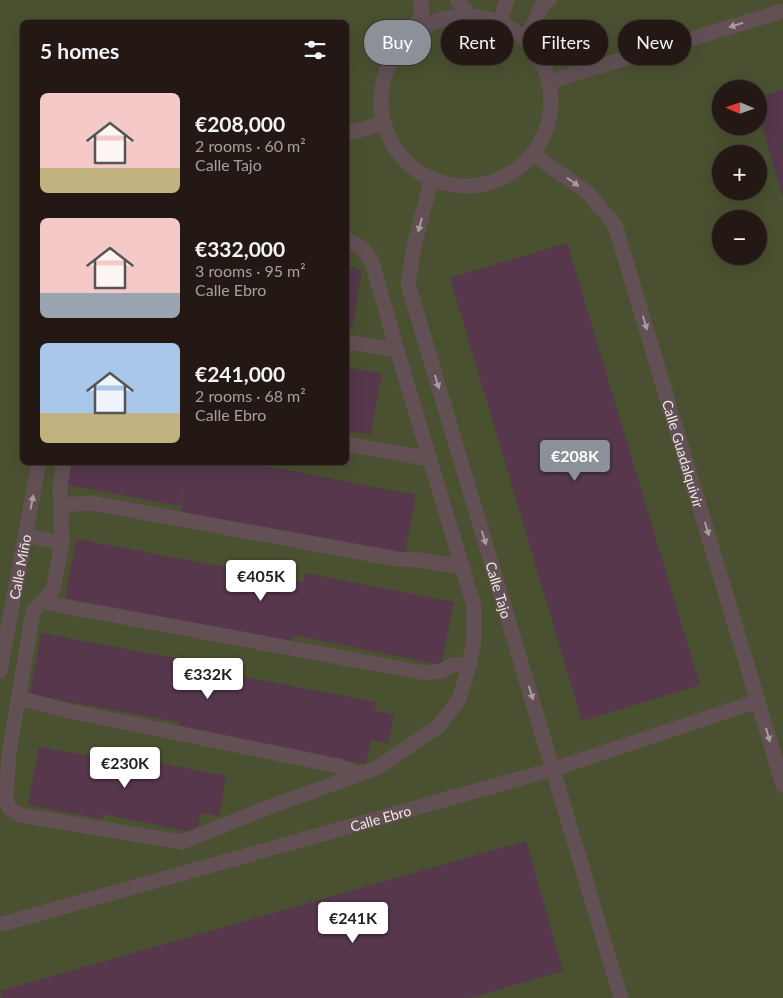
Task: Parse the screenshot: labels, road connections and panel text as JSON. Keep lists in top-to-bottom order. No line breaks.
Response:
{"streets":{"street":["Calle Guadalquivir","Calle Miño","Calle Tajo","Calle Ebro"]},"crossings":[["Calle Guadalquivir","Calle Ebro"],["Calle Tajo","Calle Ebro"]],"one_way":["Calle Guadalquivir"],"north":"left","page":{"chip":["Buy","Rent","Filters","New"],"heading":"5 homes","map_buttons":["+","−"],"list":[{"name":"€208,000","note":"2 rooms · 60 m² · Calle Tajo"},{"name":"€332,000","note":"3 rooms · 95 m² · Calle Ebro"},{"name":"€241,000","note":"2 rooms · 68 m² · Calle Ebro"}],"price":["€208K","€405K","€332K","€230K","€241K"]}}
